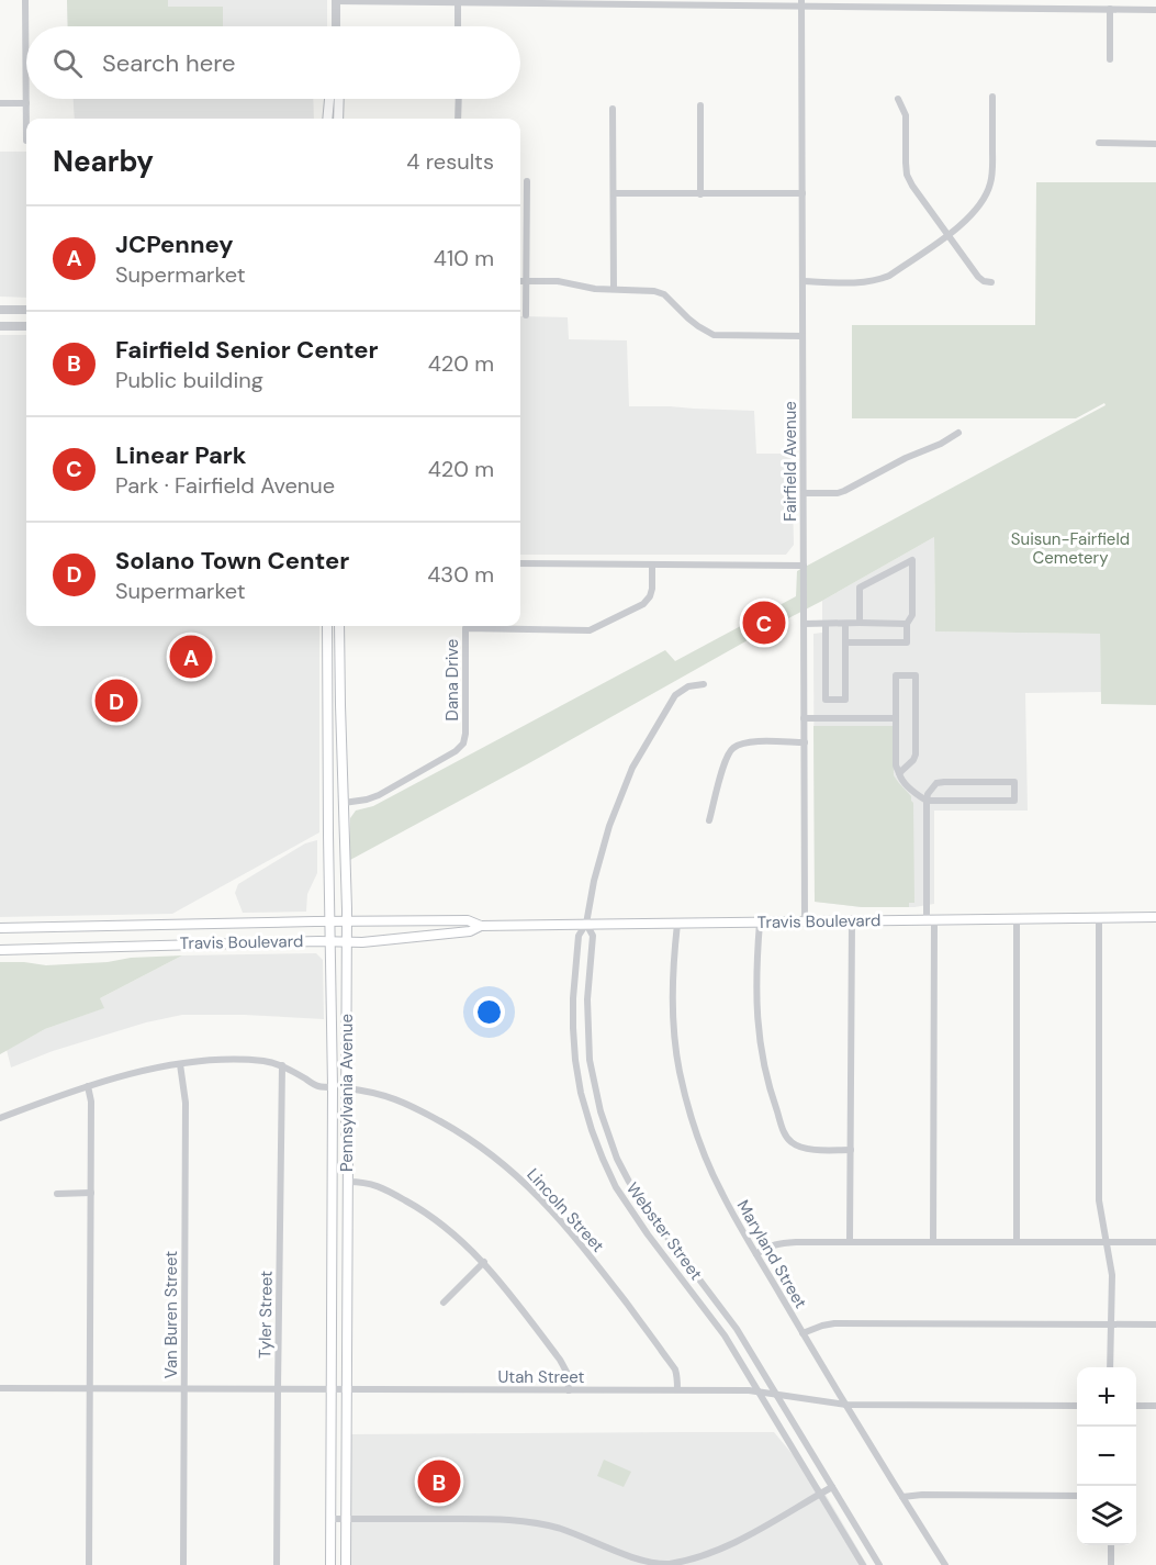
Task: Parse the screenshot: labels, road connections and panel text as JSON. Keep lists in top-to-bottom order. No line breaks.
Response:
{"streets":{"main road":["Travis Boulevard","Pennsylvania Avenue"],"street":["Fairfield Avenue","Dana Drive","Lincoln Street","Webster Street","Maryland Street","Van Buren Street","Tyler Street","Utah Street"]},"crossings":[["Fairfield Avenue","Travis Boulevard"],["Dana Drive","Pennsylvania Avenue"],["Travis Boulevard","Pennsylvania Avenue"],["Travis Boulevard","Webster Street"],["Travis Boulevard","Maryland Street"],["Pennsylvania Avenue","Lincoln Street"],["Pennsylvania Avenue","Utah Street"],["Lincoln Street","Utah Street"],["Webster Street","Utah Street"],["Maryland Street","Utah Street"],["Van Buren Street","Utah Street"],["Tyler Street","Utah Street"]],"parks":["Suisun-Fairfield Cemetery"],"page":{"search":"Search here","heading":["Nearby","4 results"],"list":[{"mark":"A","name":"JCPenney","note":"Supermarket","value":"410 m"},{"mark":"B","name":"Fairfield Senior Center","note":"Public building","value":"420 m"},{"mark":"C","name":"Linear Park","note":"Park · Fairfield Avenue","value":"420 m"},{"mark":"D","name":"Solano Town Center","note":"Supermarket","value":"430 m"}],"pins":["C","A","D","B"],"map_buttons":["+","−"]}}
